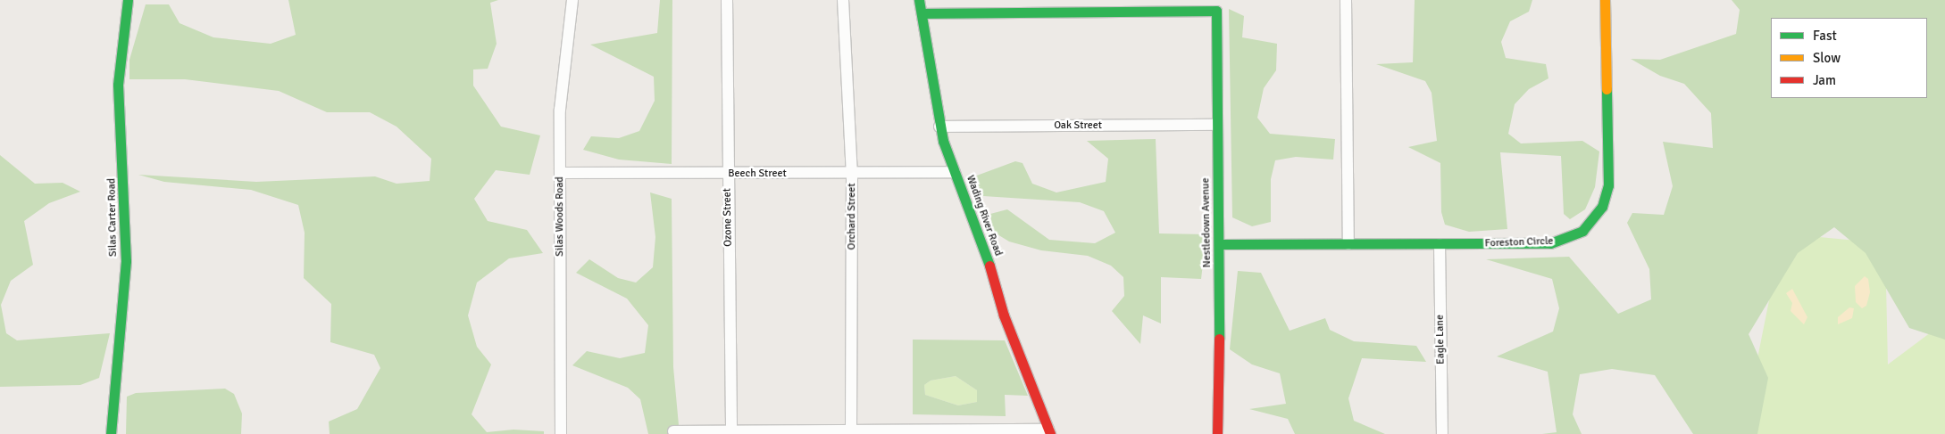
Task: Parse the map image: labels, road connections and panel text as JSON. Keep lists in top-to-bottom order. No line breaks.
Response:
{"streets":{"street":["Oak Street","Beech Street","Wading River Road","Silas Woods Road","Orchard Street","Silas Carter Road","Ozone Street","Nestledown Avenue","Foreston Circle","Eagle Lane"]},"crossings":[["Oak Street","Wading River Road"],["Oak Street","Nestledown Avenue"],["Beech Street","Wading River Road"],["Beech Street","Silas Woods Road"],["Beech Street","Orchard Street"],["Beech Street","Ozone Street"],["Wading River Road","Nestledown Avenue"],["Nestledown Avenue","Foreston Circle"],["Foreston Circle","Eagle Lane"]],"legend":["Fast","Slow","Jam"]}
